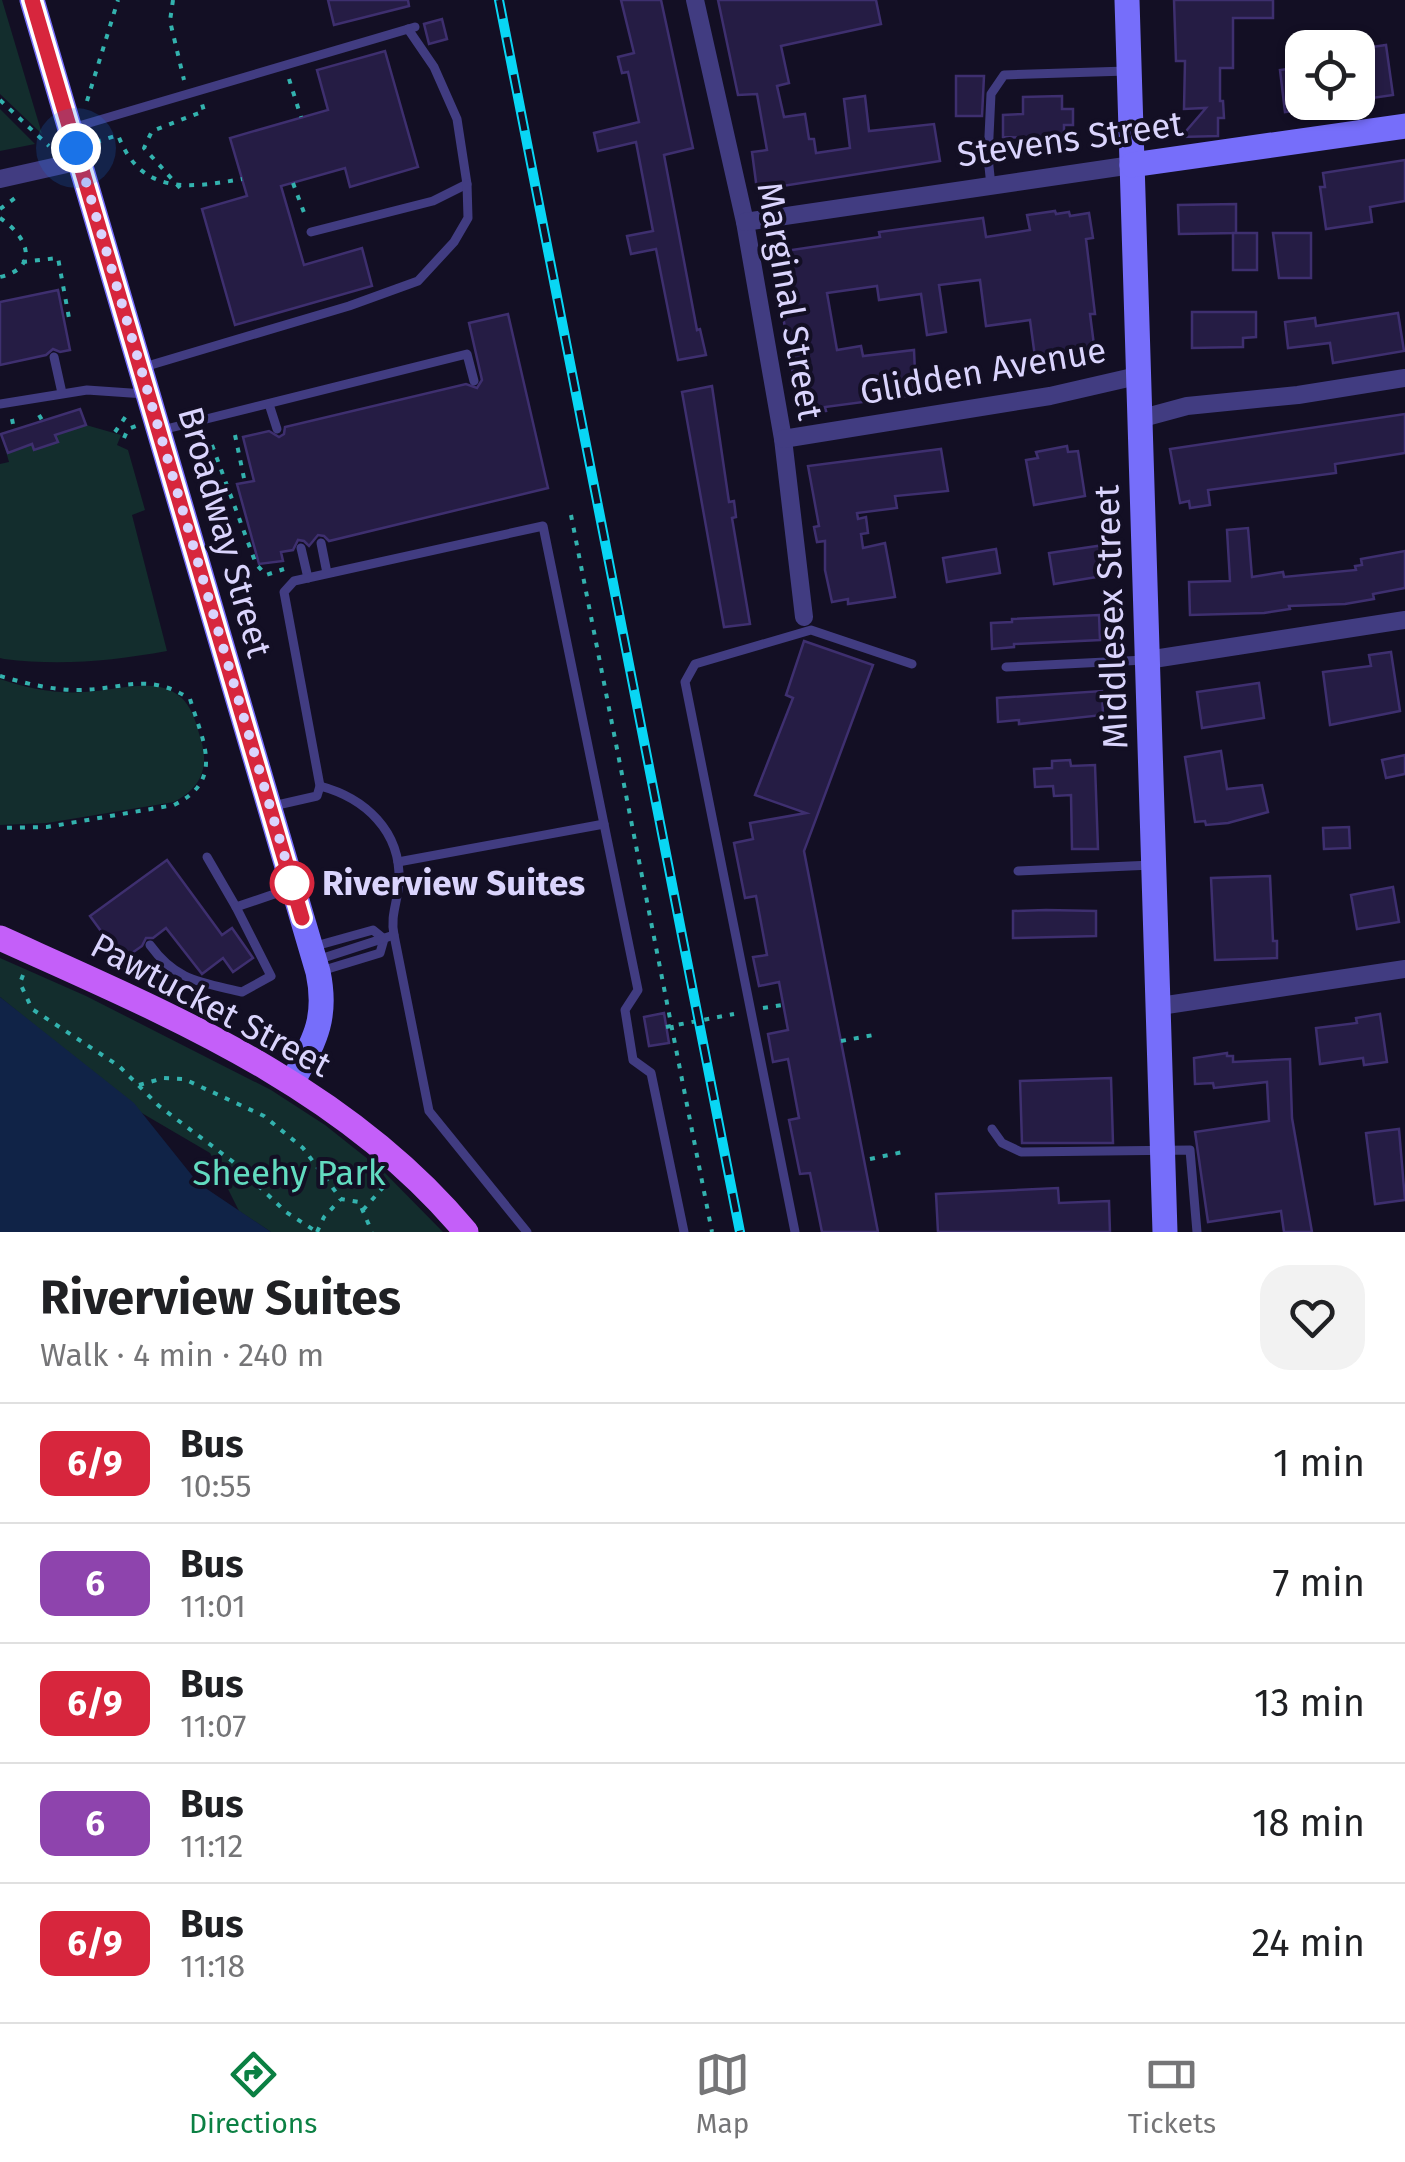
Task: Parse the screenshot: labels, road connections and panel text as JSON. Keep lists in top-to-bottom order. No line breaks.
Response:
{"streets":{"main road":["Stevens Street","Broadway Street","Middlesex Street","Pawtucket Street"],"street":["Marginal Street","Glidden Avenue"]},"crossings":[["Stevens Street","Marginal Street"],["Stevens Street","Middlesex Street"],["Marginal Street","Glidden Avenue"],["Glidden Avenue","Middlesex Street"],["Broadway Street","Pawtucket Street"]],"parks":["Sheehy Park"],"places":["Riverview Suites"],"lines":["bus line 6/9"],"page":{"heading":["Riverview Suites","Walk · 4 min · 240 m"],"list":[{"mark":"6/9","name":"Bus","note":"10:55","value":"1 min"},{"mark":"6","name":"Bus","note":"11:01","value":"7 min"},{"mark":"6/9","name":"Bus","note":"11:07","value":"13 min"},{"mark":"6","name":"Bus","note":"11:12","value":"18 min"},{"mark":"6/9","name":"Bus","note":"11:18","value":"24 min"}],"tabs":["Directions","Map","Tickets"]}}
